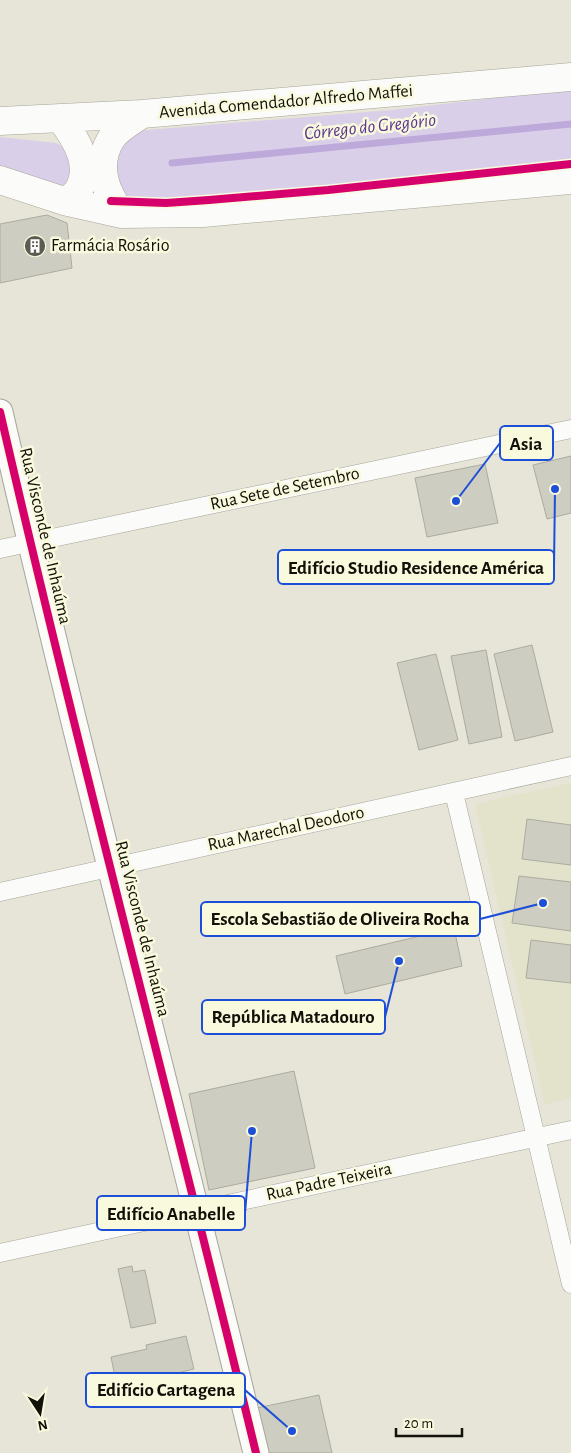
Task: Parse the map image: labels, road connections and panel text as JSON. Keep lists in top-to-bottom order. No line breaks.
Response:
{"streets":{"main road":["Avenida Comendador Alfredo Maffei"],"street":["Rua Sete de Setembro","Rua Visconde de Inhaúma","Rua Marechal Deodoro","Rua Padre Teixeira"]},"crossings":[["Rua Sete de Setembro","Rua Visconde de Inhaúma"],["Rua Visconde de Inhaúma","Rua Marechal Deodoro"],["Rua Visconde de Inhaúma","Rua Padre Teixeira"]],"water":["Córrego do Gregório"],"places":{"building":["Farmácia Rosário"],"other":["Edifício Studio Residence América","Asia","Escola Sebastião de Oliveira Rocha","República Matadouro","Edifício Anabelle","Edifício Cartagena"]},"scale_bar":"20 m","north":"bottom"}
